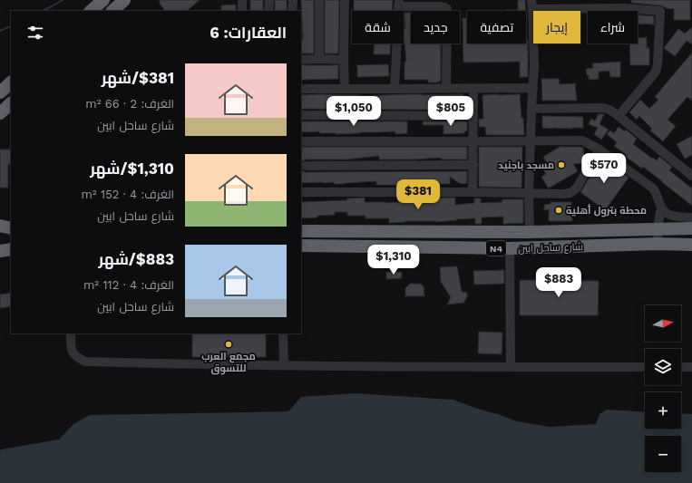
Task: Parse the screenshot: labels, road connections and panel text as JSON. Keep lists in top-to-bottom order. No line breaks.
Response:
{"streets":{"highway":["شارع ساحل ابين","N4"]},"places":["مسجد باجنيد","محطة بترول أهلية","مجمع العرب للتسوق"],"north":"right","page":{"chip":["شراء","إيجار","تصفية","جديد","شقة"],"heading":"العقارات: 6","list":[{"name":"$381/شهر","note":"الغرف: 2 · 66 m² · شارع ساحل ابين"},{"name":"$1,310/شهر","note":"الغرف: 4 · 152 m² · شارع ساحل ابين"},{"name":"$883/شهر","note":"الغرف: 4 · 112 m² · شارع ساحل ابين"}],"price":["$1,050","$805","$570","$381","$1,310","$883"],"map_buttons":["+","−"]}}
